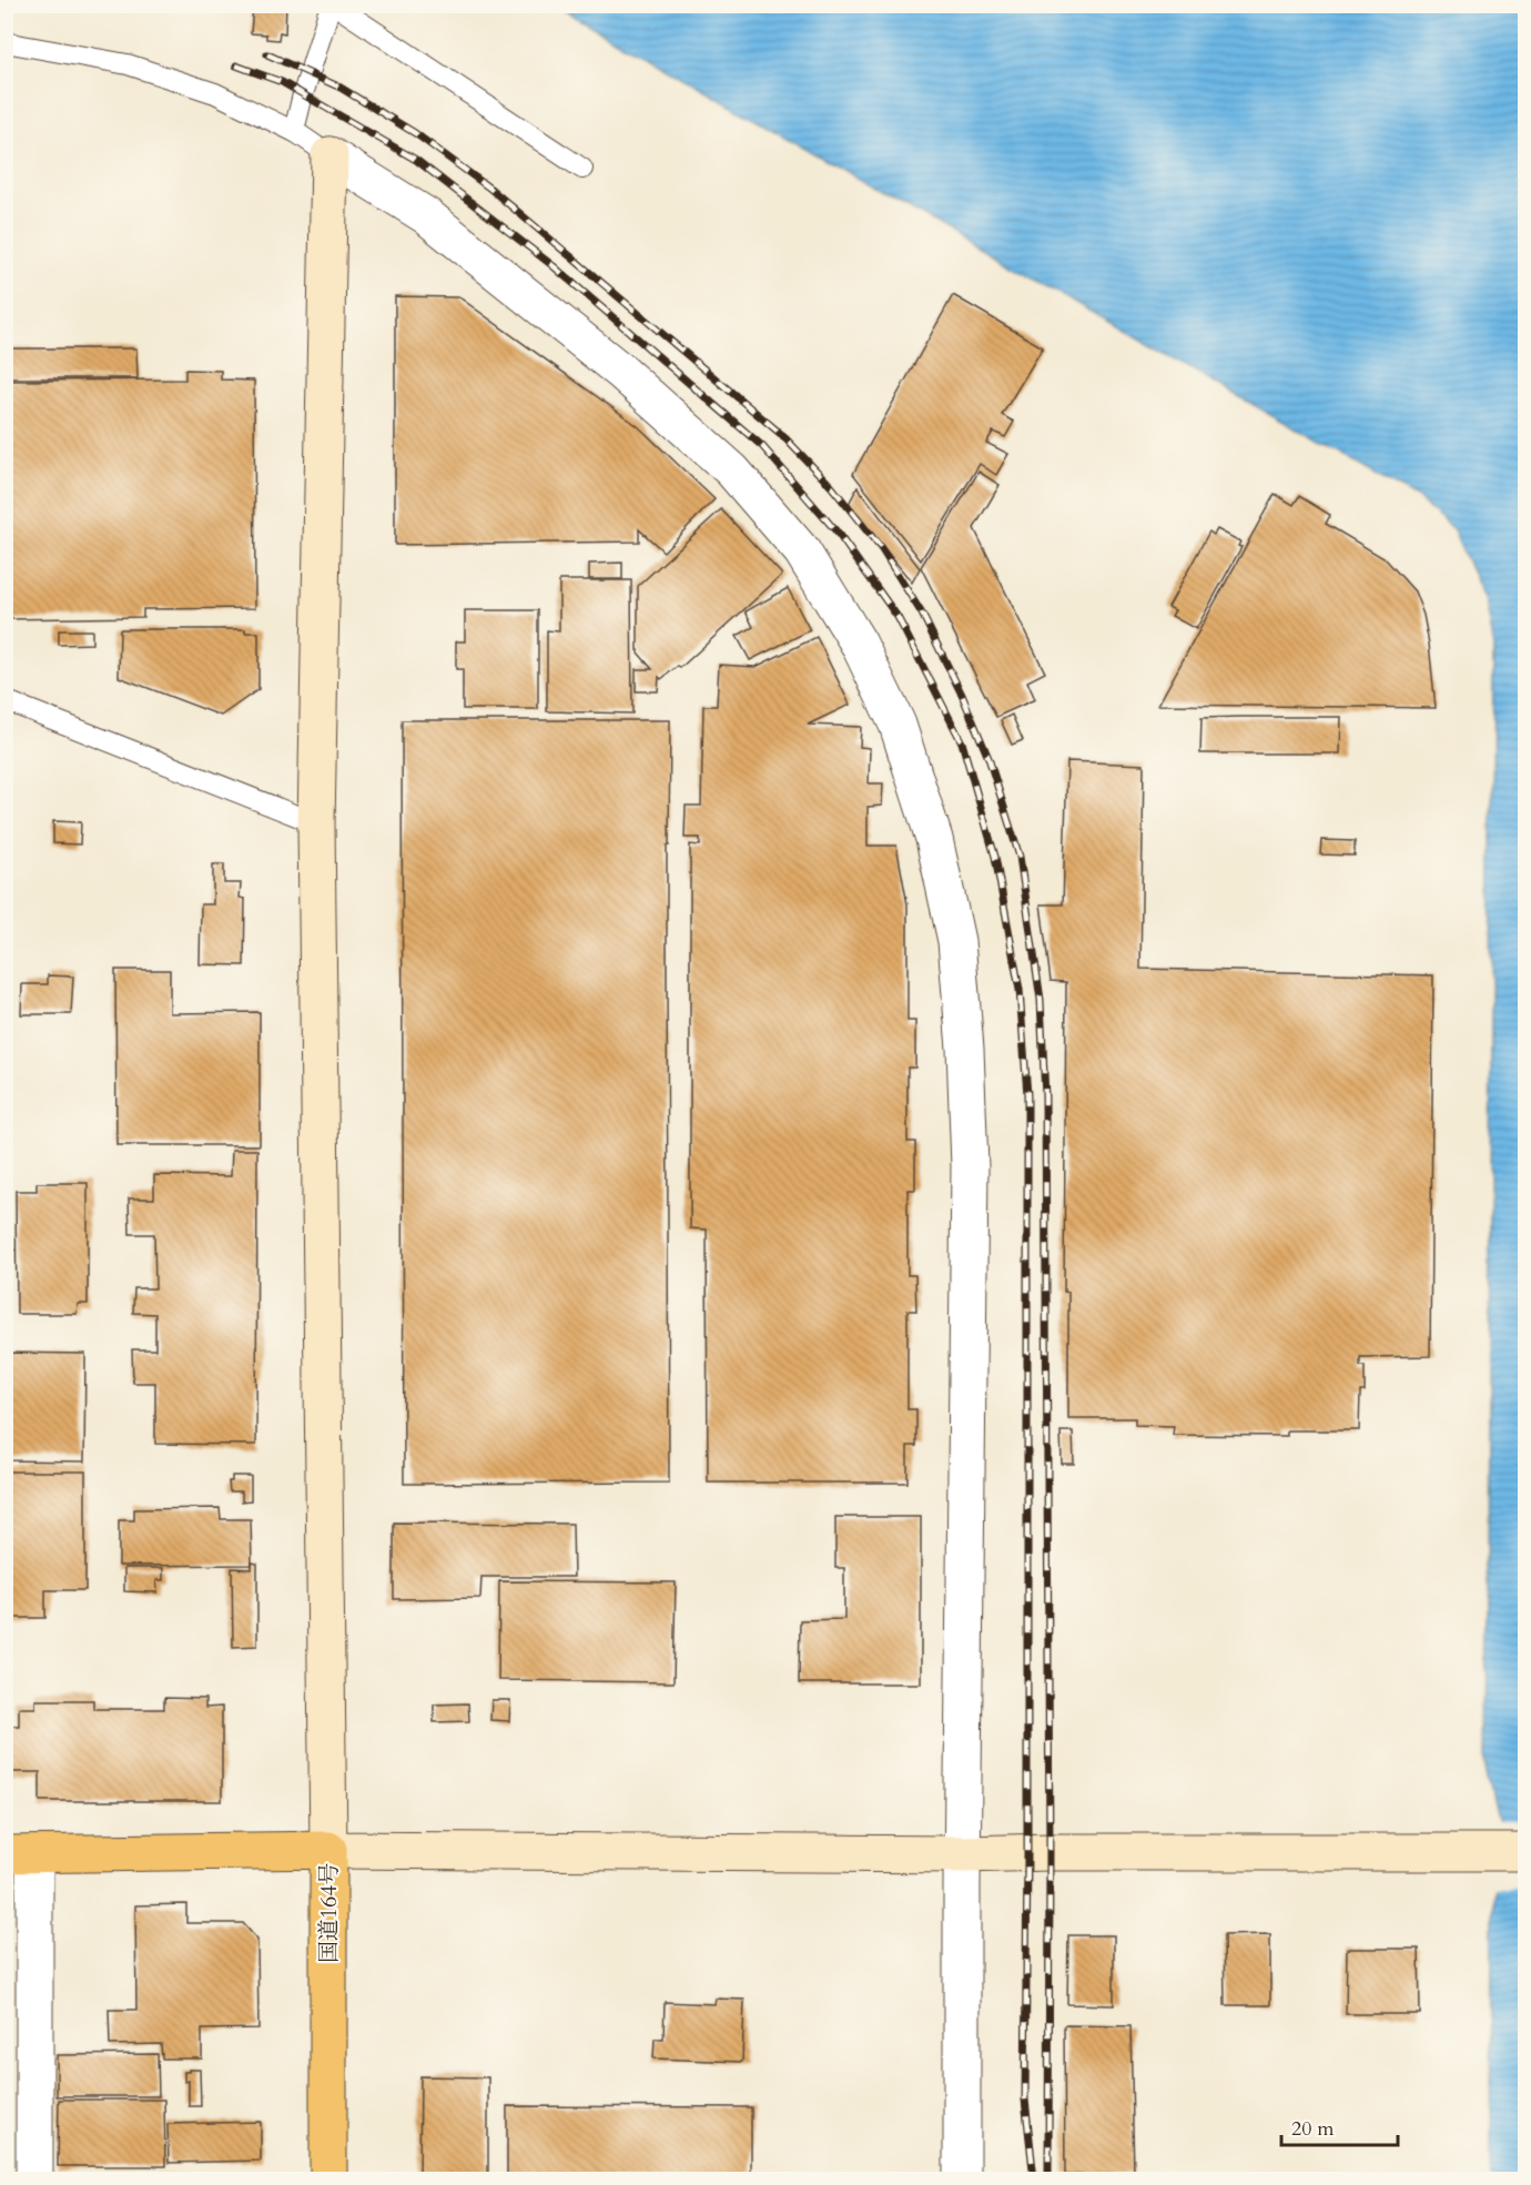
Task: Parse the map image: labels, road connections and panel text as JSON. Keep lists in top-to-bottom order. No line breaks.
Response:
{"streets":{"highway":["国道164号"]},"scale_bar":"20 m"}
